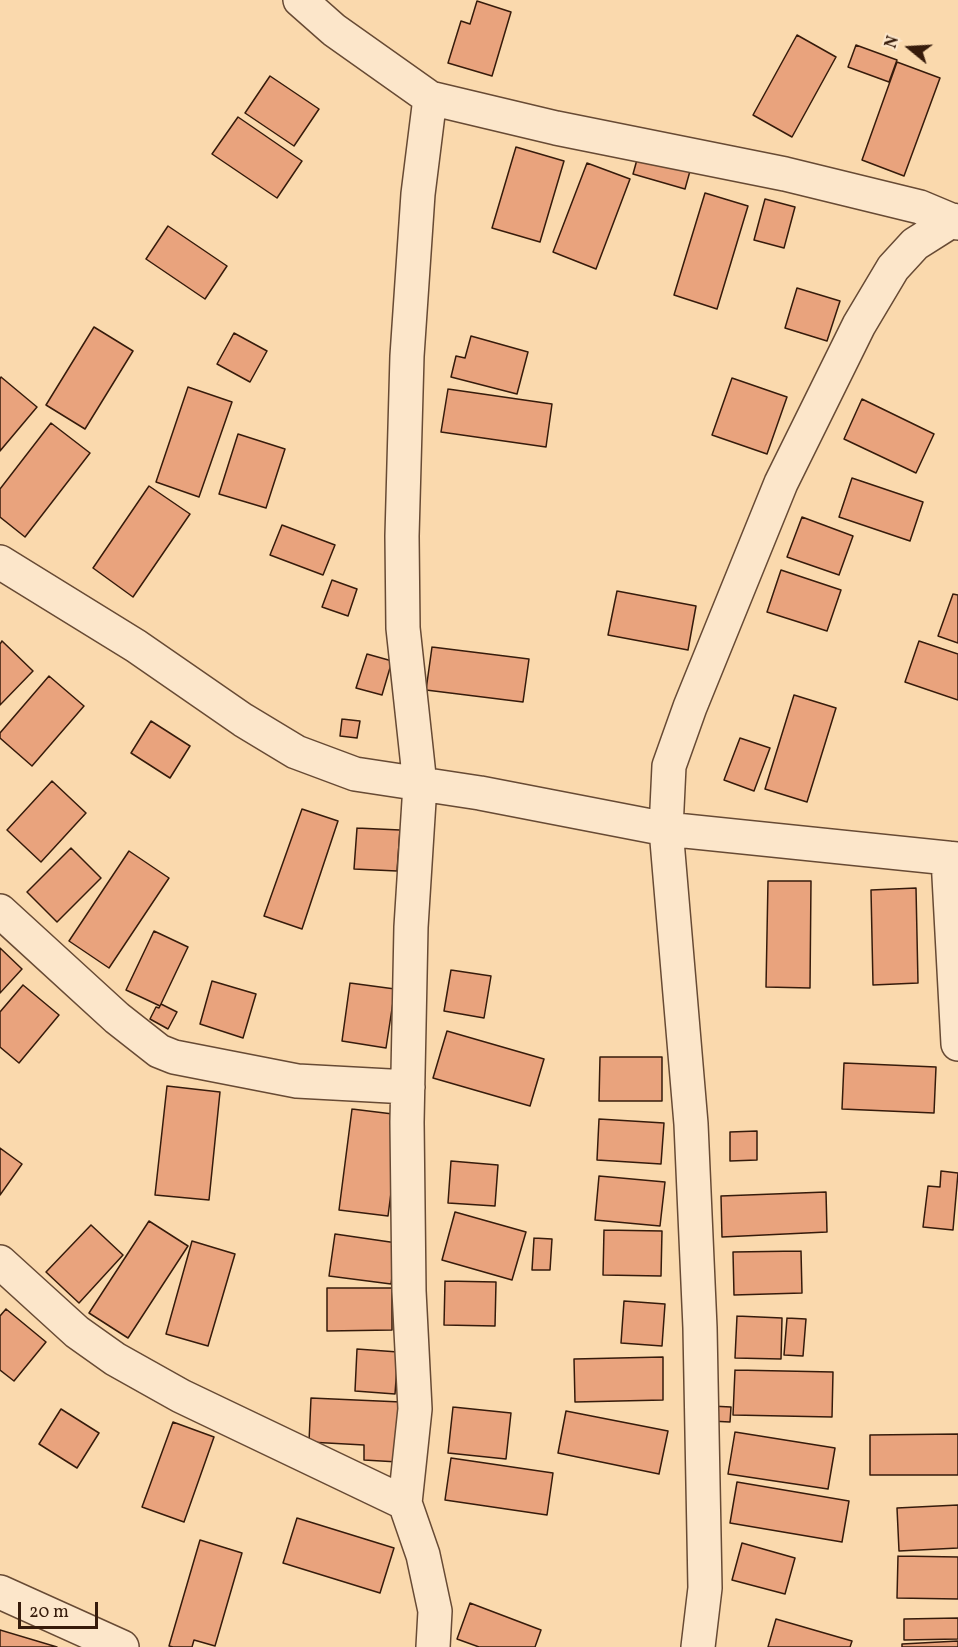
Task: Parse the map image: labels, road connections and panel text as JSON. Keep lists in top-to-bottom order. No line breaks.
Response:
{"scale_bar":"20 m","north":"left"}
